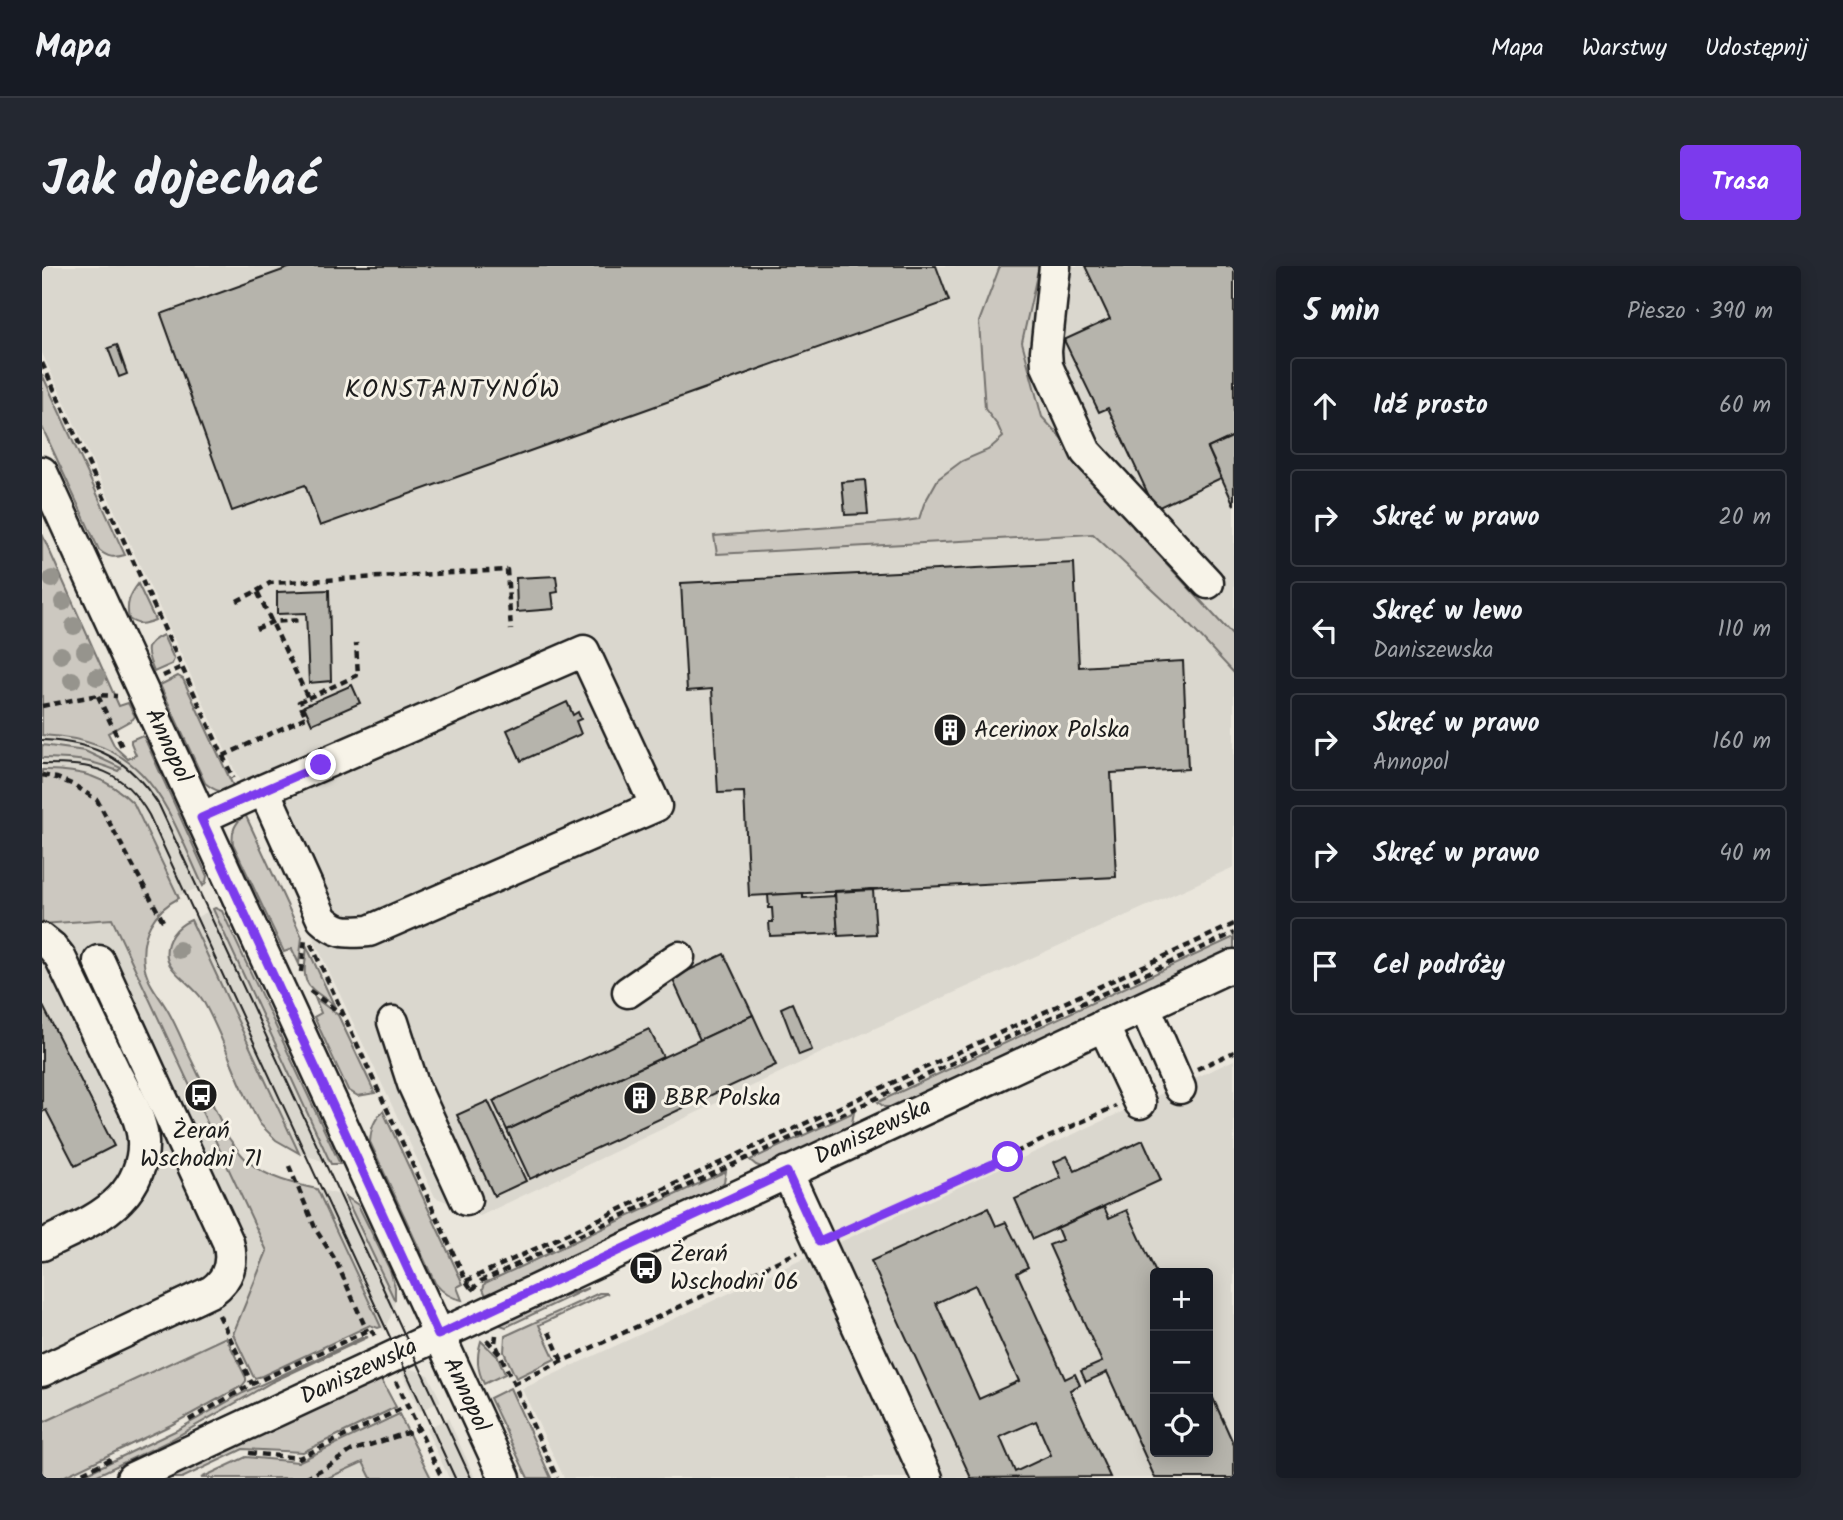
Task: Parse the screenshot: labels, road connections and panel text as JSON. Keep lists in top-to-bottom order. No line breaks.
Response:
{"streets":{"street":["Annopol","Daniszewska"]},"crossings":[["Annopol","Daniszewska"]],"districts":["KONSTANTYNÓW"],"places":{"building":["Acerinox Polska","BBR Polska"],"bus stop":["Żerań Wschodni 71","Żerań Wschodni 06"]},"page":{"header":"Mapa","nav":["Mapa","Warstwy","Udostępnij"],"title":"Jak dojechać","buttons":"Trasa","heading":["5 min","Pieszo · 390 m"],"list":[["Idź prosto","60 m"],["Skręć w prawo","20 m"],["Skręć w lewo","Daniszewska","110 m"],["Skręć w prawo","Annopol","160 m"],["Skręć w prawo","40 m"],"Cel podróży"],"map_buttons":["+","−"]}}
